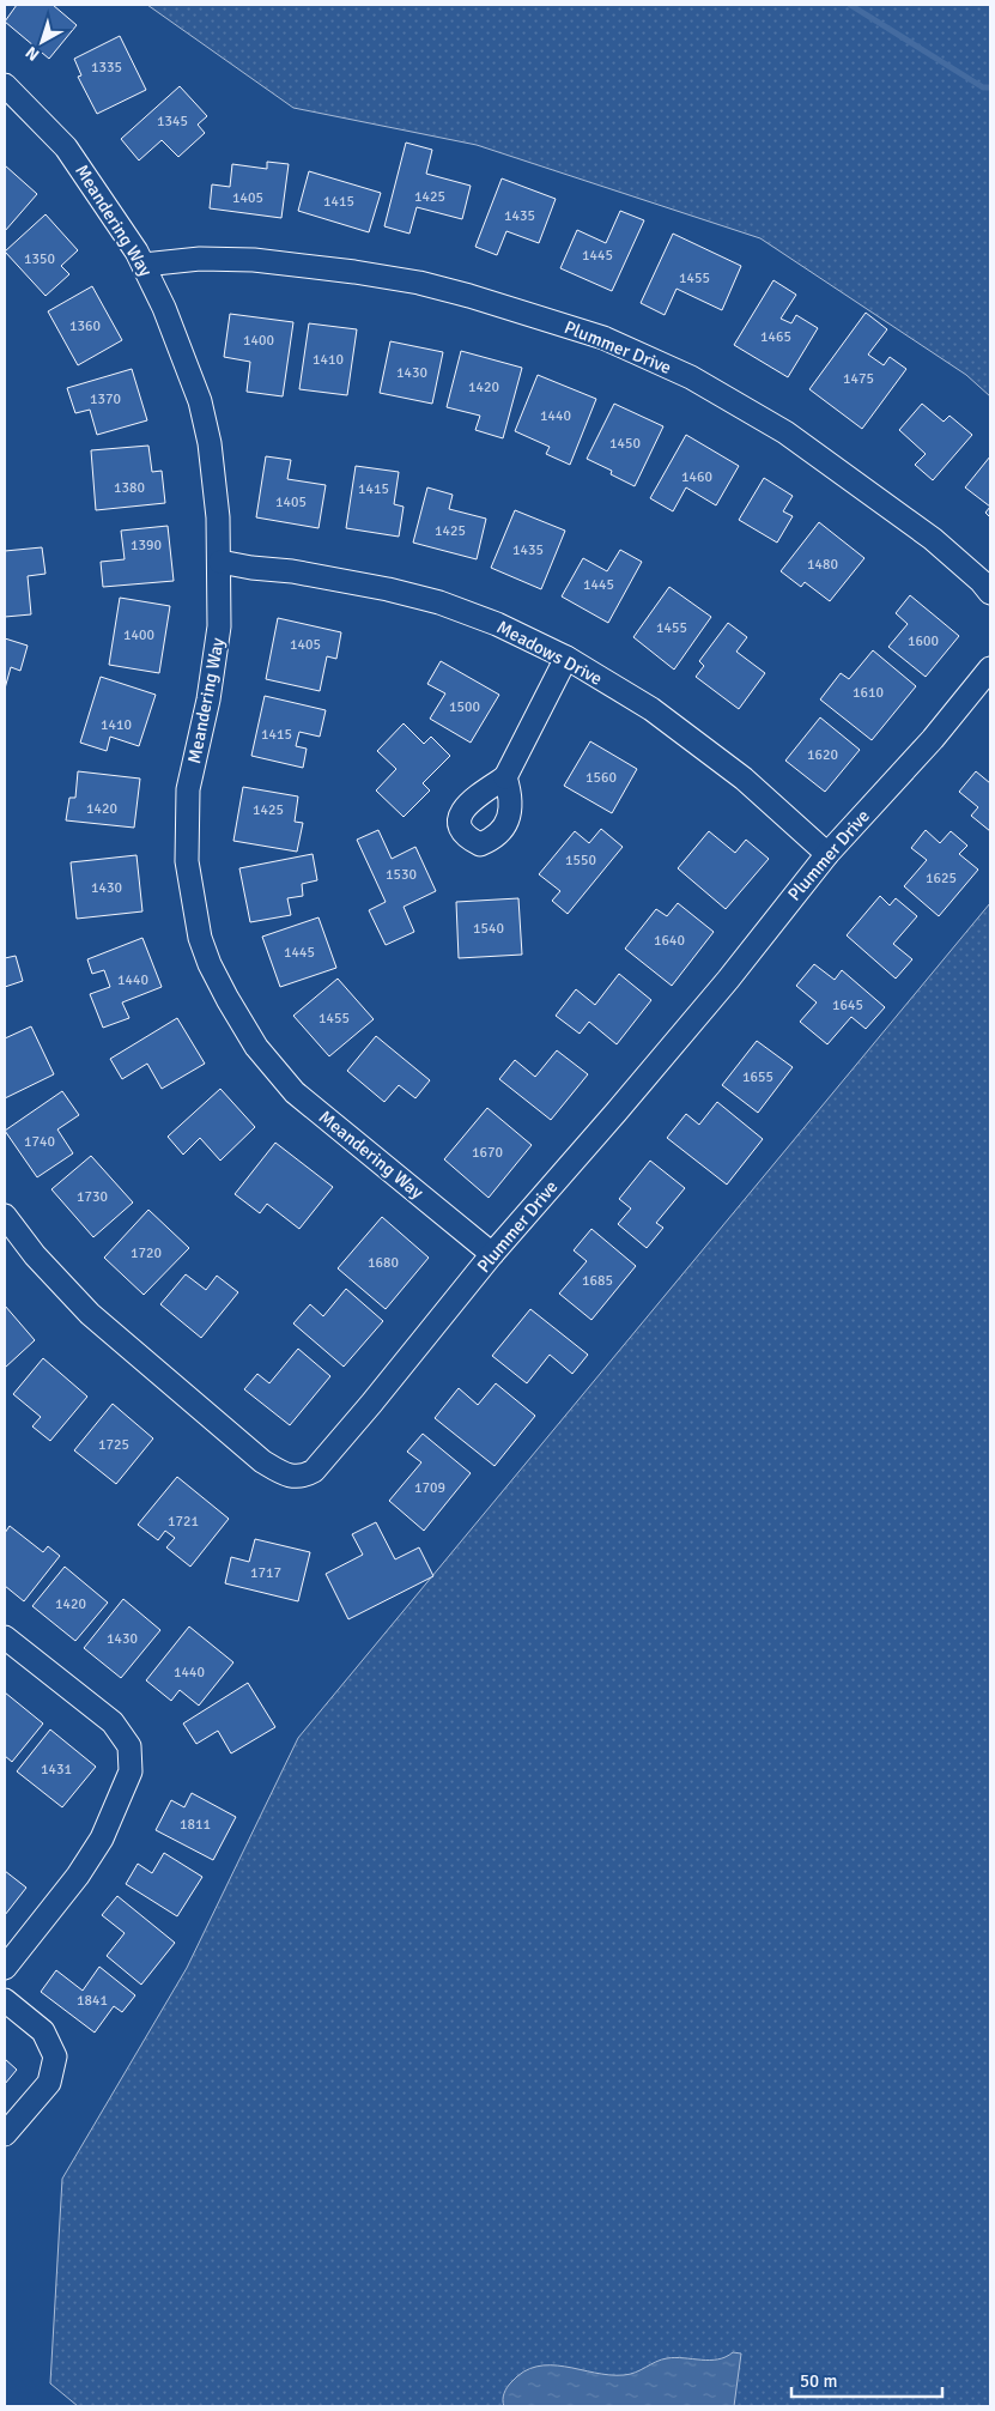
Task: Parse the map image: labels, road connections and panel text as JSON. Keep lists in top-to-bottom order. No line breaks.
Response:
{"streets":{"street":["Meandering Way","Plummer Drive","Meadows Drive"]},"crossings":[["Meandering Way","Plummer Drive"],["Meandering Way","Meadows Drive"],["Plummer Drive","Meadows Drive"]],"house_numbers":["1335","1345","1425","1405","1415","1435","1445","1350","1455","1360","1465","1400","1410","1430","1475","1420","1370","1440","1450","1460","1380","1415","1405","1425","1390","1435","1480","1445","1455","1400","1600","1405","1610","1500","1410","1415","1620","1560","1420","1425","1550","1530","1625","1430","1540","1640","1445","1440","1645","1455","1655","1740","1670","1730","1720","1680","1685","1725","1709","1721","1717","1420","1430","1440","1431","1811","1841"],"scale_bar":"50 m","north":"bottom left"}
